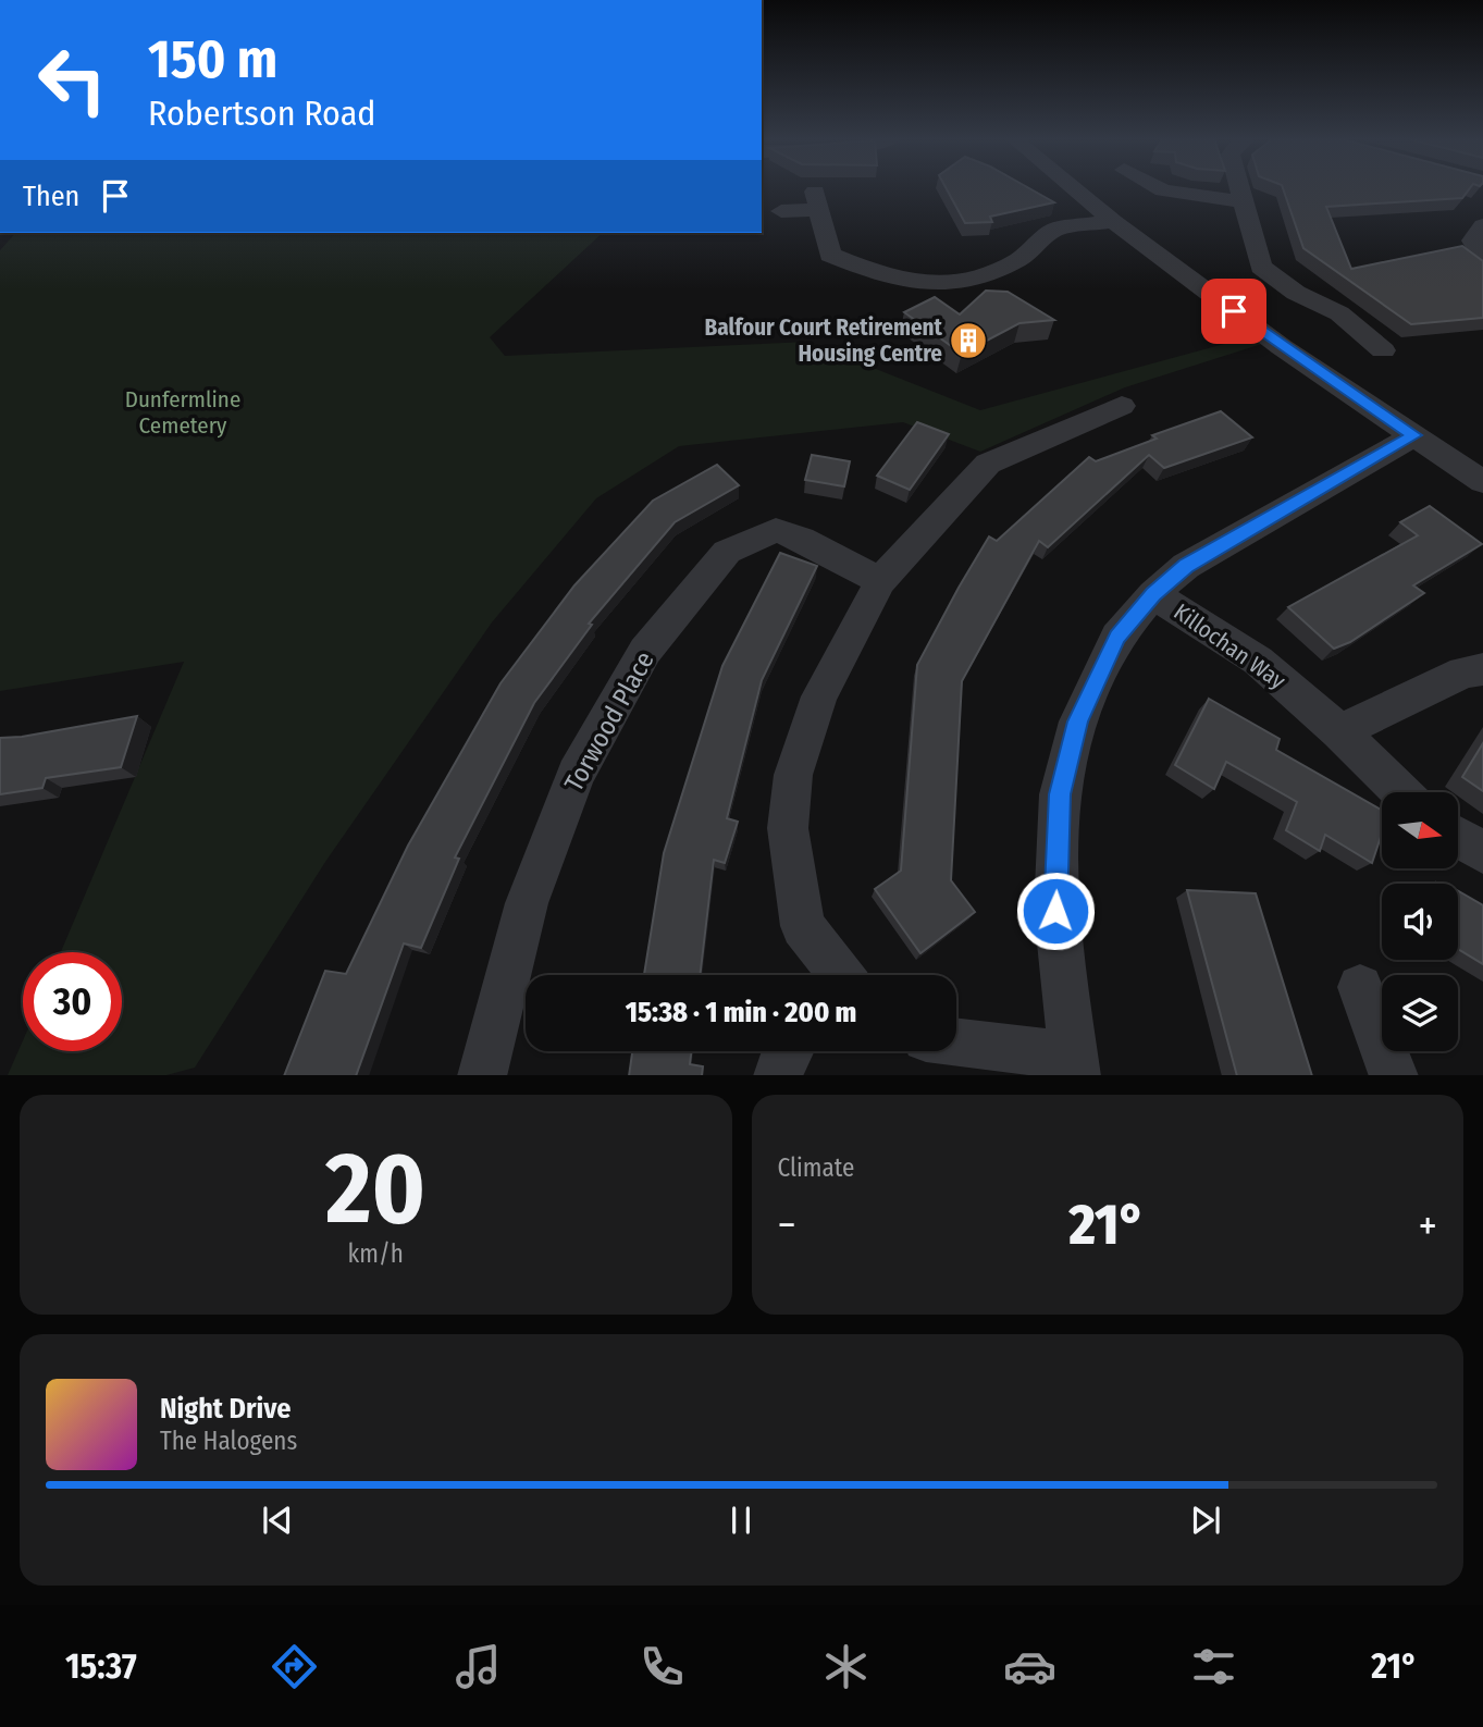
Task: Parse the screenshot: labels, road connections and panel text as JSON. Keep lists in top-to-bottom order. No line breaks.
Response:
{"streets":{"street":["Killochan Way","Torwood Place"]},"parks":["Dunfermline Cemetery"],"places":{"building":["Balfour Court Retirement Housing Centre"]},"north":"right","page":{"turn":["150 m","Robertson Road"],"then":"Then","limit":"30","trip":"15:38 · 1 min · 200 m","tile":[["20","km/h"],"Climate"],"heat":["−","21°","+"],"song":["Night Drive","The Halogens"],"tabs":["15:37","21°"]}}
